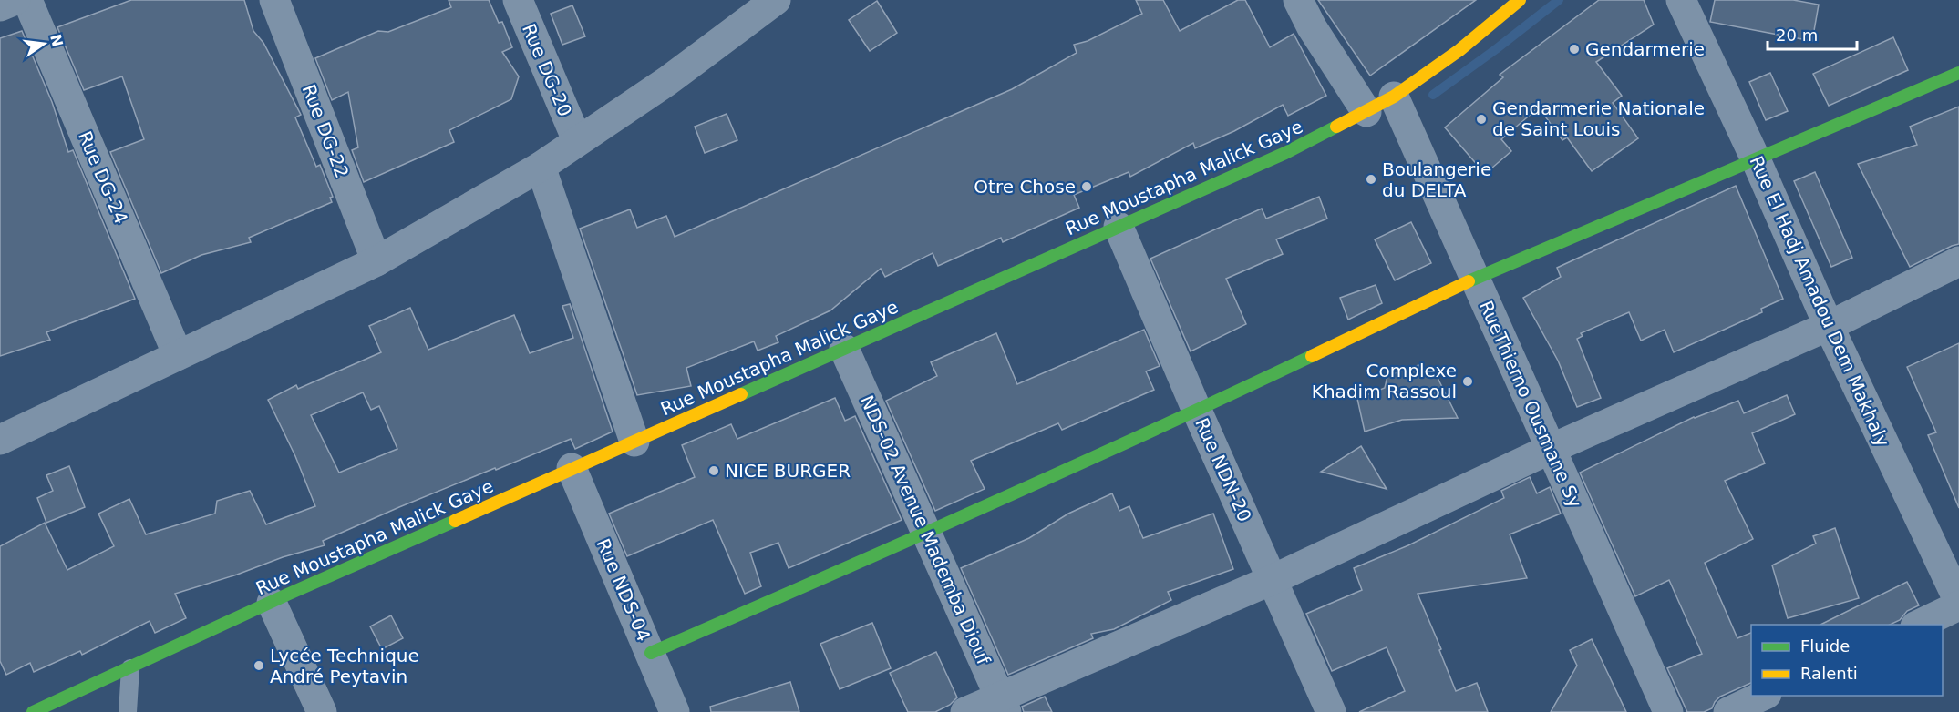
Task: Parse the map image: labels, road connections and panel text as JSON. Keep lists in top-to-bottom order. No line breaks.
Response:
{"streets":{"street":["Rue DG-20","Rue DG-22","Rue DG-24","Rue Moustapha Malick Gaye","Rue El Hadj Amadou Dem Makhaly","RueThierno Ousmane Sy","Rue NDN-20","NDS-02 Avenue Mademba Diouf","Rue NDS-04"]},"crossings":[["Rue Moustapha Malick Gaye","RueThierno Ousmane Sy"],["Rue Moustapha Malick Gaye","Rue NDN-20"],["Rue Moustapha Malick Gaye","NDS-02 Avenue Mademba Diouf"],["Rue Moustapha Malick Gaye","Rue NDS-04"]],"places":["Gendarmerie","Gendarmerie Nationale de Saint Louis","Boulangerie du DELTA","Otre Chose","Complexe Khadim Rassoul","NICE BURGER","Lycée Technique André Peytavin"],"legend":["Fluide","Ralenti"],"scale_bar":"20 m","north":"right"}
